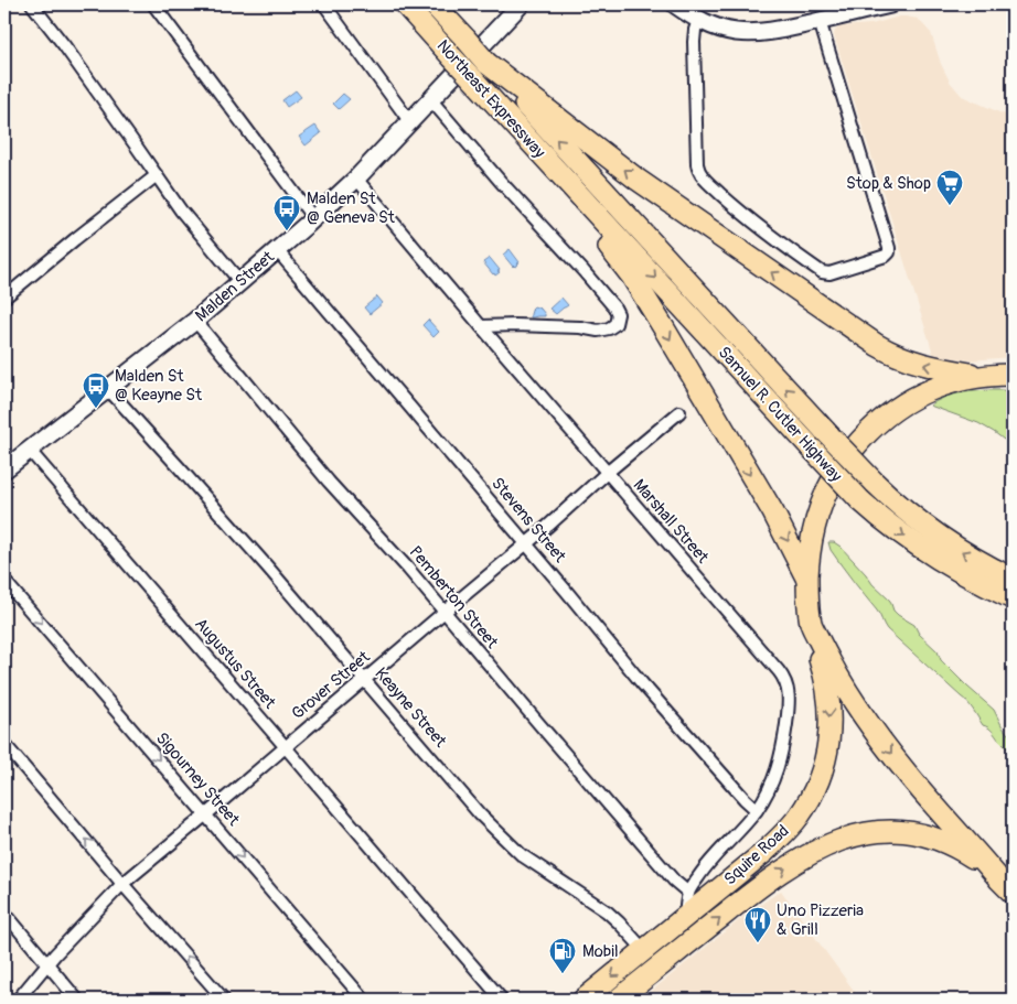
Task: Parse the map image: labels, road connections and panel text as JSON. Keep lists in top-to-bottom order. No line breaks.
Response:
{"streets":{"highway":["Northeast Expressway","Samuel R. Cutler Highway","Squire Road"],"street":["Malden Street","Stevens Street","Marshall Street","Pemberton Street","Augustus Street","Grover Street","Keayne Street","Sigourney Street"]},"crossings":[["Northeast Expressway","Samuel R. Cutler Highway"],["Malden Street","Stevens Street"],["Malden Street","Marshall Street"],["Malden Street","Pemberton Street"],["Malden Street","Augustus Street"],["Malden Street","Keayne Street"],["Stevens Street","Marshall Street"],["Stevens Street","Grover Street"],["Marshall Street","Pemberton Street"],["Marshall Street","Grover Street"],["Marshall Street","Squire Road"],["Pemberton Street","Grover Street"],["Augustus Street","Grover Street"],["Grover Street","Keayne Street"],["Grover Street","Sigourney Street"],["Keayne Street","Squire Road"]],"one_way":["Sigourney Street"],"places":{"supermarket":["Stop & Shop"],"bus stop":["Malden St @ Geneva St","Malden St @ Keayne St"],"restaurant":["Uno Pizzeria & Grill"],"fuel station":["Mobil"]}}
